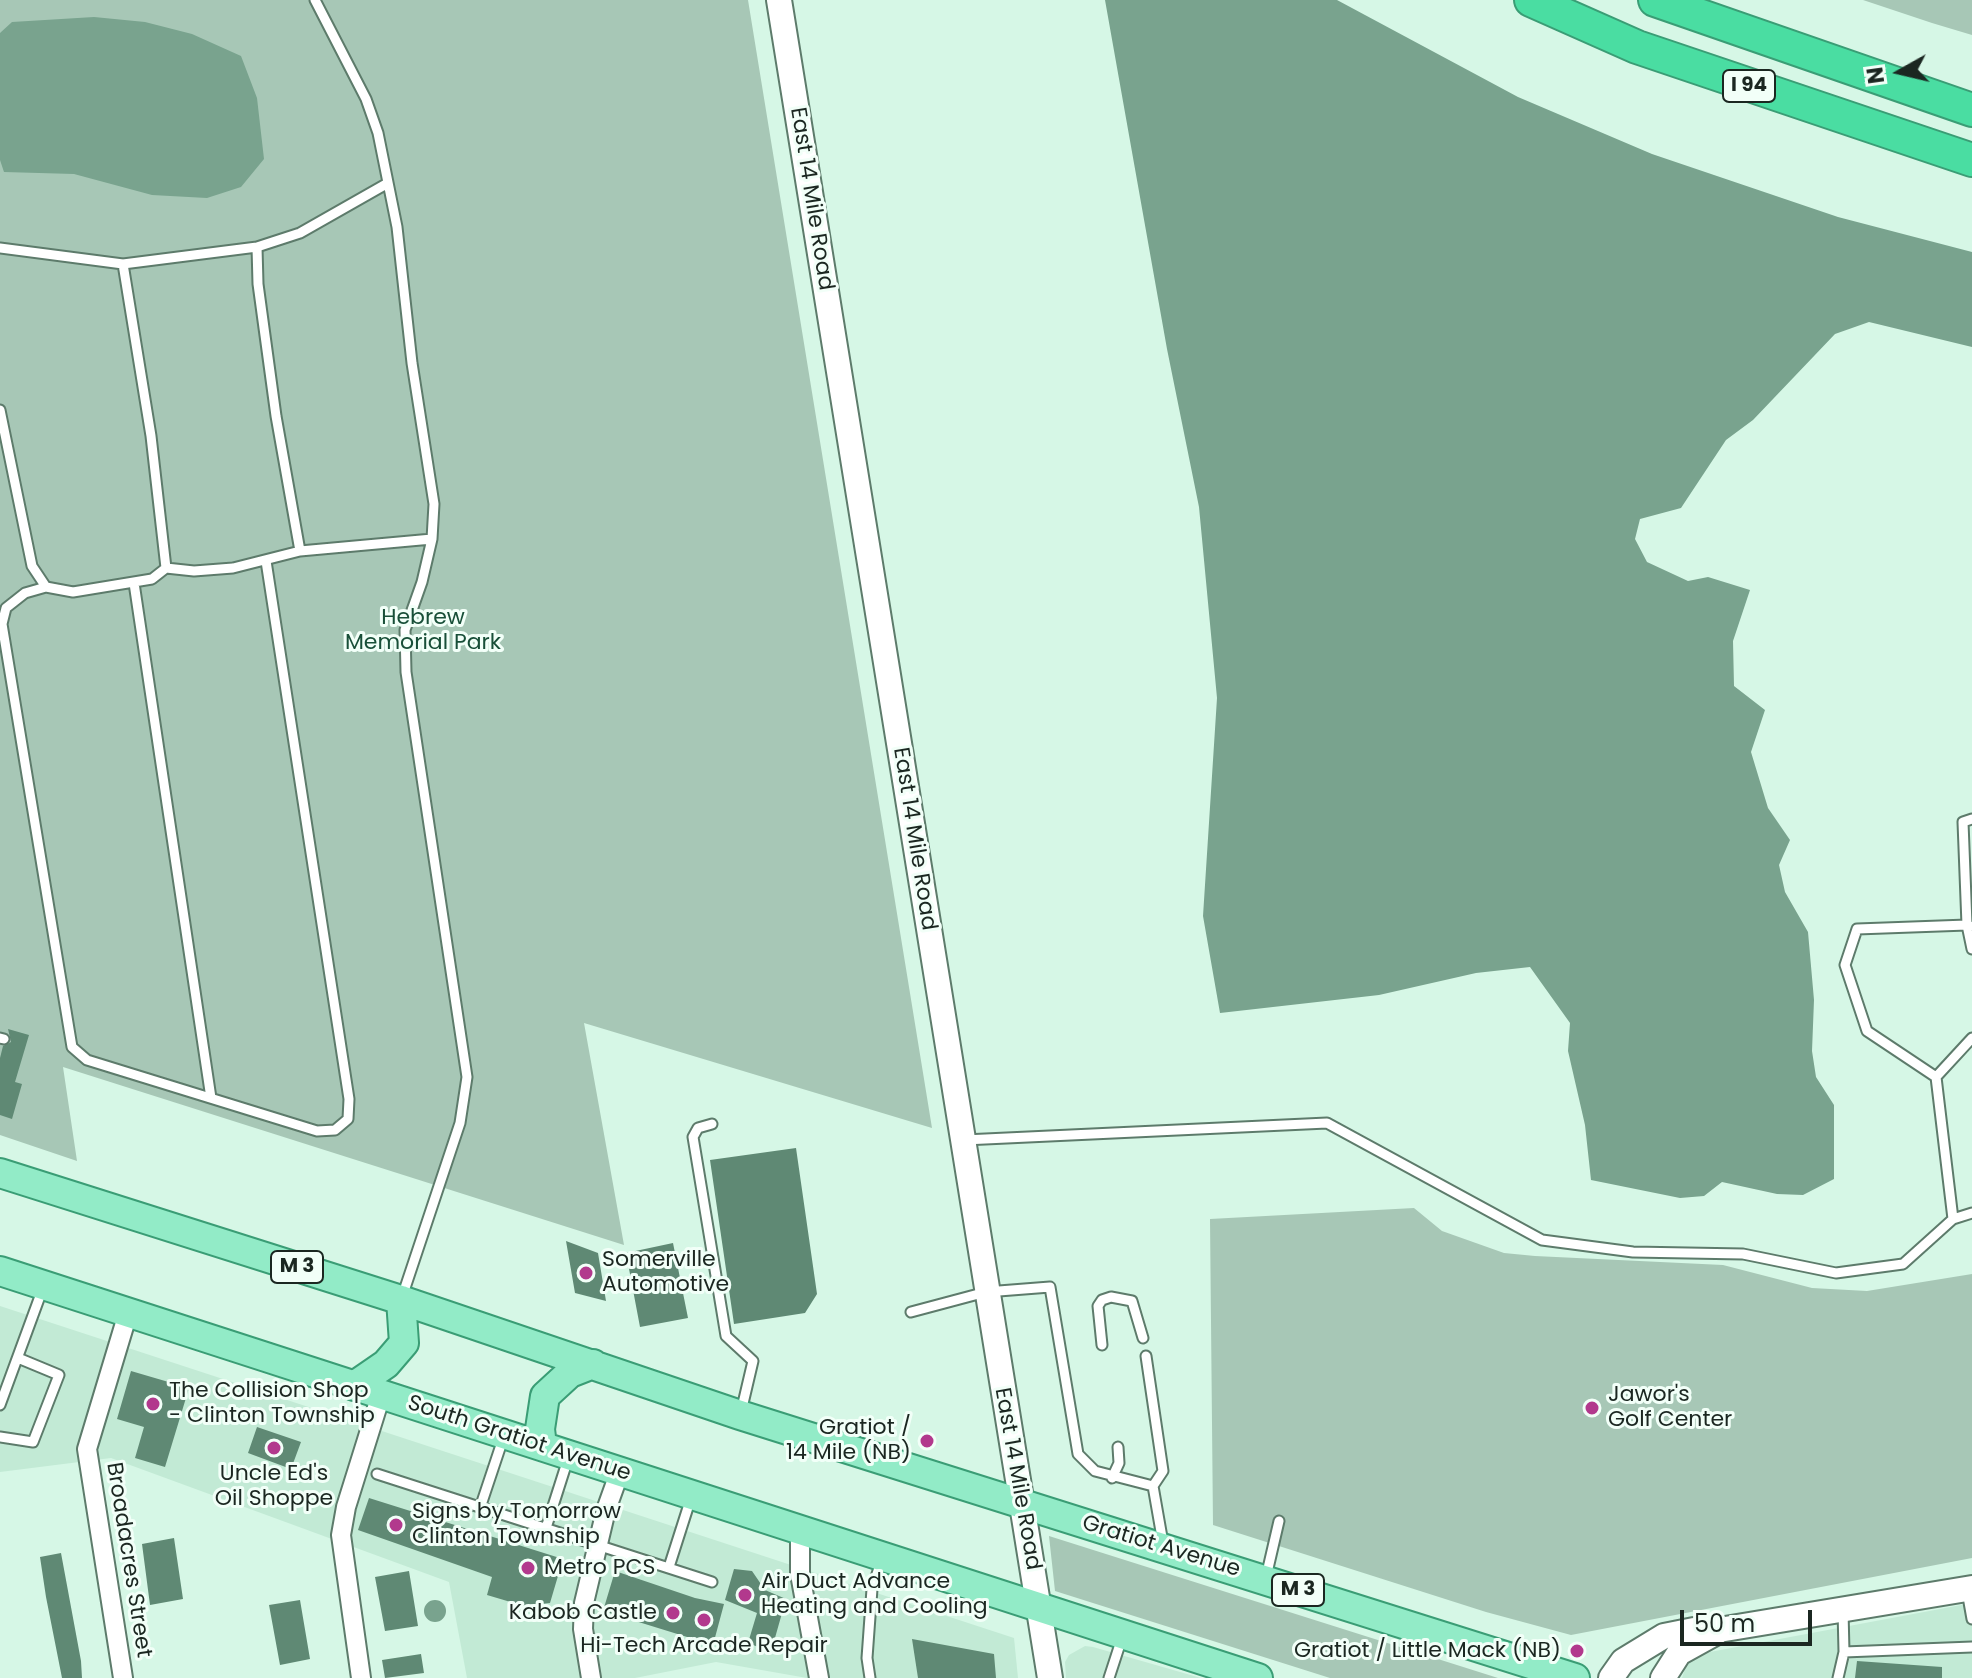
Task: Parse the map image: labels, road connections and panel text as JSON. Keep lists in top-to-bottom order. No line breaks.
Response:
{"streets":{"highway":["I 94"],"main road":["East 14 Mile Road","M 3","South Gratiot Avenue","Gratiot Avenue"],"street":["Broadacres Street"]},"crossings":[["East 14 Mile Road","M 3"],["East 14 Mile Road","South Gratiot Avenue"],["East 14 Mile Road","Gratiot Avenue"],["M 3","Gratiot Avenue"],["South Gratiot Avenue","Broadacres Street"]],"parks":["Hebrew Memorial Park"],"places":["Somerville Automotive","The Collision Shop - Clinton Township","Jawor's Golf Center","Gratiot / 14 Mile (NB)","Uncle Ed's Oil Shoppe","Signs by Tomorrow Clinton Township","Metro PCS","Air Duct Advance Heating and Cooling","Kabob Castle","Hi-Tech Arcade Repair","Gratiot / Little Mack (NB)"],"scale_bar":"50 m","north":"left"}
